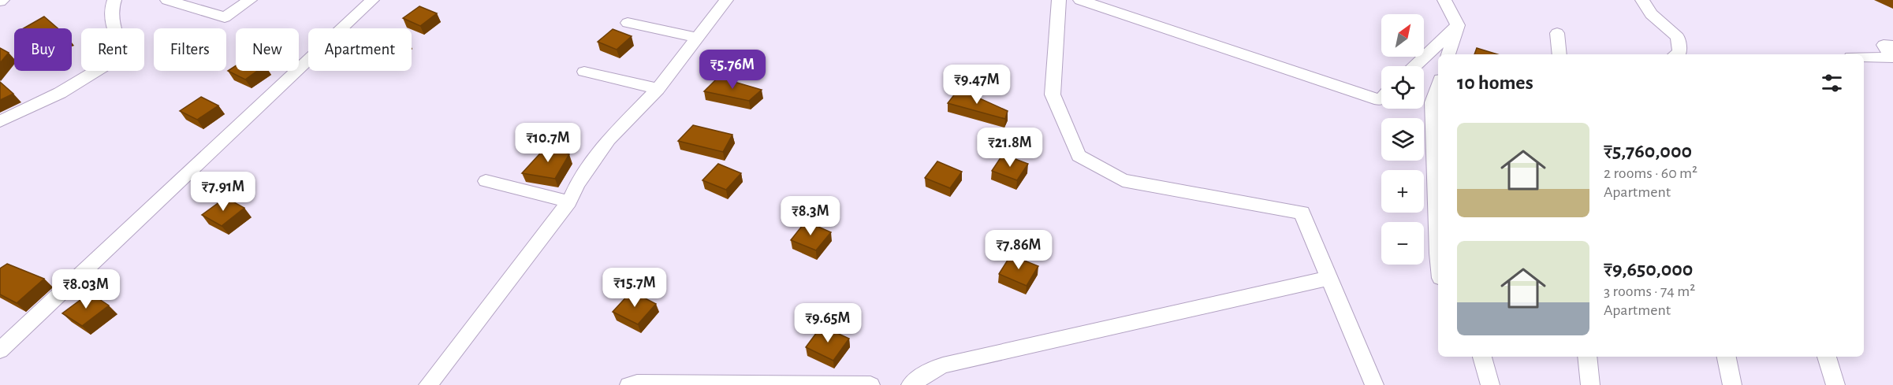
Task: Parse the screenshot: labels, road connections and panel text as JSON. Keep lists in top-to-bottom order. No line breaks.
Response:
{"north":"top right","page":{"map_buttons":["+","−"],"chip":["Buy","Rent","Filters","New","Apartment"],"price":["₹5.76M","₹9.47M","₹10.7M","₹21.8M","₹7.91M","₹8.3M","₹7.86M","₹15.7M","₹8.03M","₹9.65M"],"heading":"10 homes","list":[{"name":"₹5,760,000","note":"2 rooms · 60 m² · Apartment"},{"name":"₹9,650,000","note":"3 rooms · 74 m² · Apartment"}]}}
